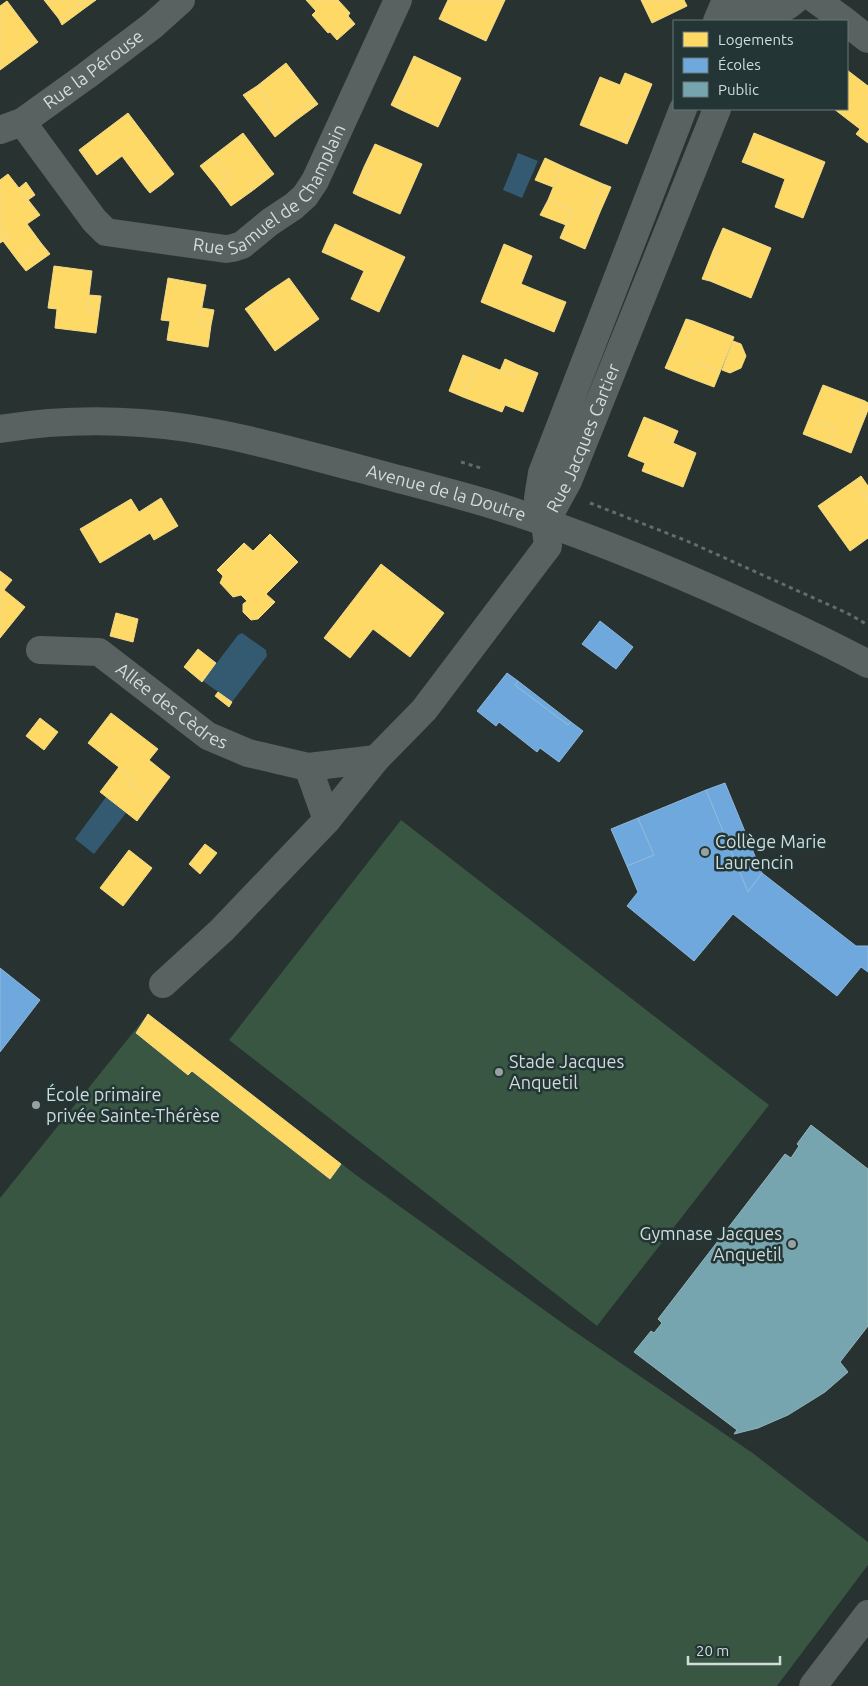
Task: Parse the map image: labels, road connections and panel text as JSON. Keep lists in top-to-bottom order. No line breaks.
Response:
{"streets":{"street":["Rue la Pérouse","Rue Samuel de Champlain","Rue Jacques Cartier","Avenue de la Doutre","Allée des Cèdres"]},"crossings":[["Rue la Pérouse","Rue Samuel de Champlain"],["Rue Jacques Cartier","Avenue de la Doutre"]],"places":["Collège Marie Laurencin","Stade Jacques Anquetil","École primaire privée Sainte-Thérèse","Gymnase Jacques Anquetil"],"legend":["Logements","Écoles","Public"],"scale_bar":"20 m"}
